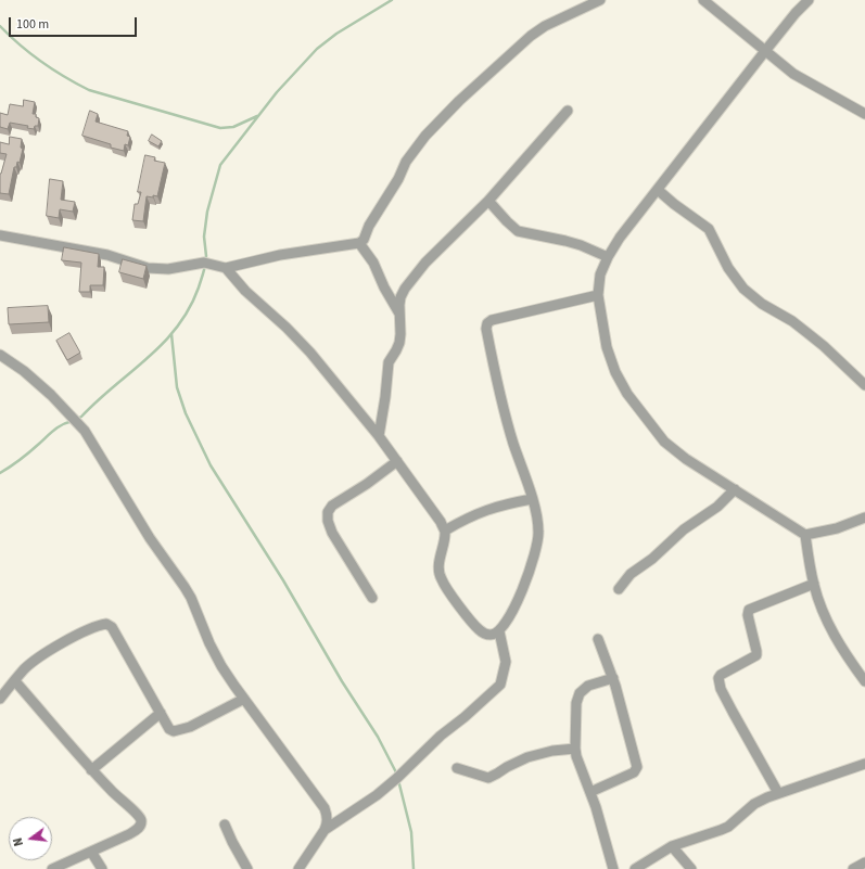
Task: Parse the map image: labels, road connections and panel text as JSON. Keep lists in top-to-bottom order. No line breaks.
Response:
{"scale_bar":"100 m","north":"left"}
